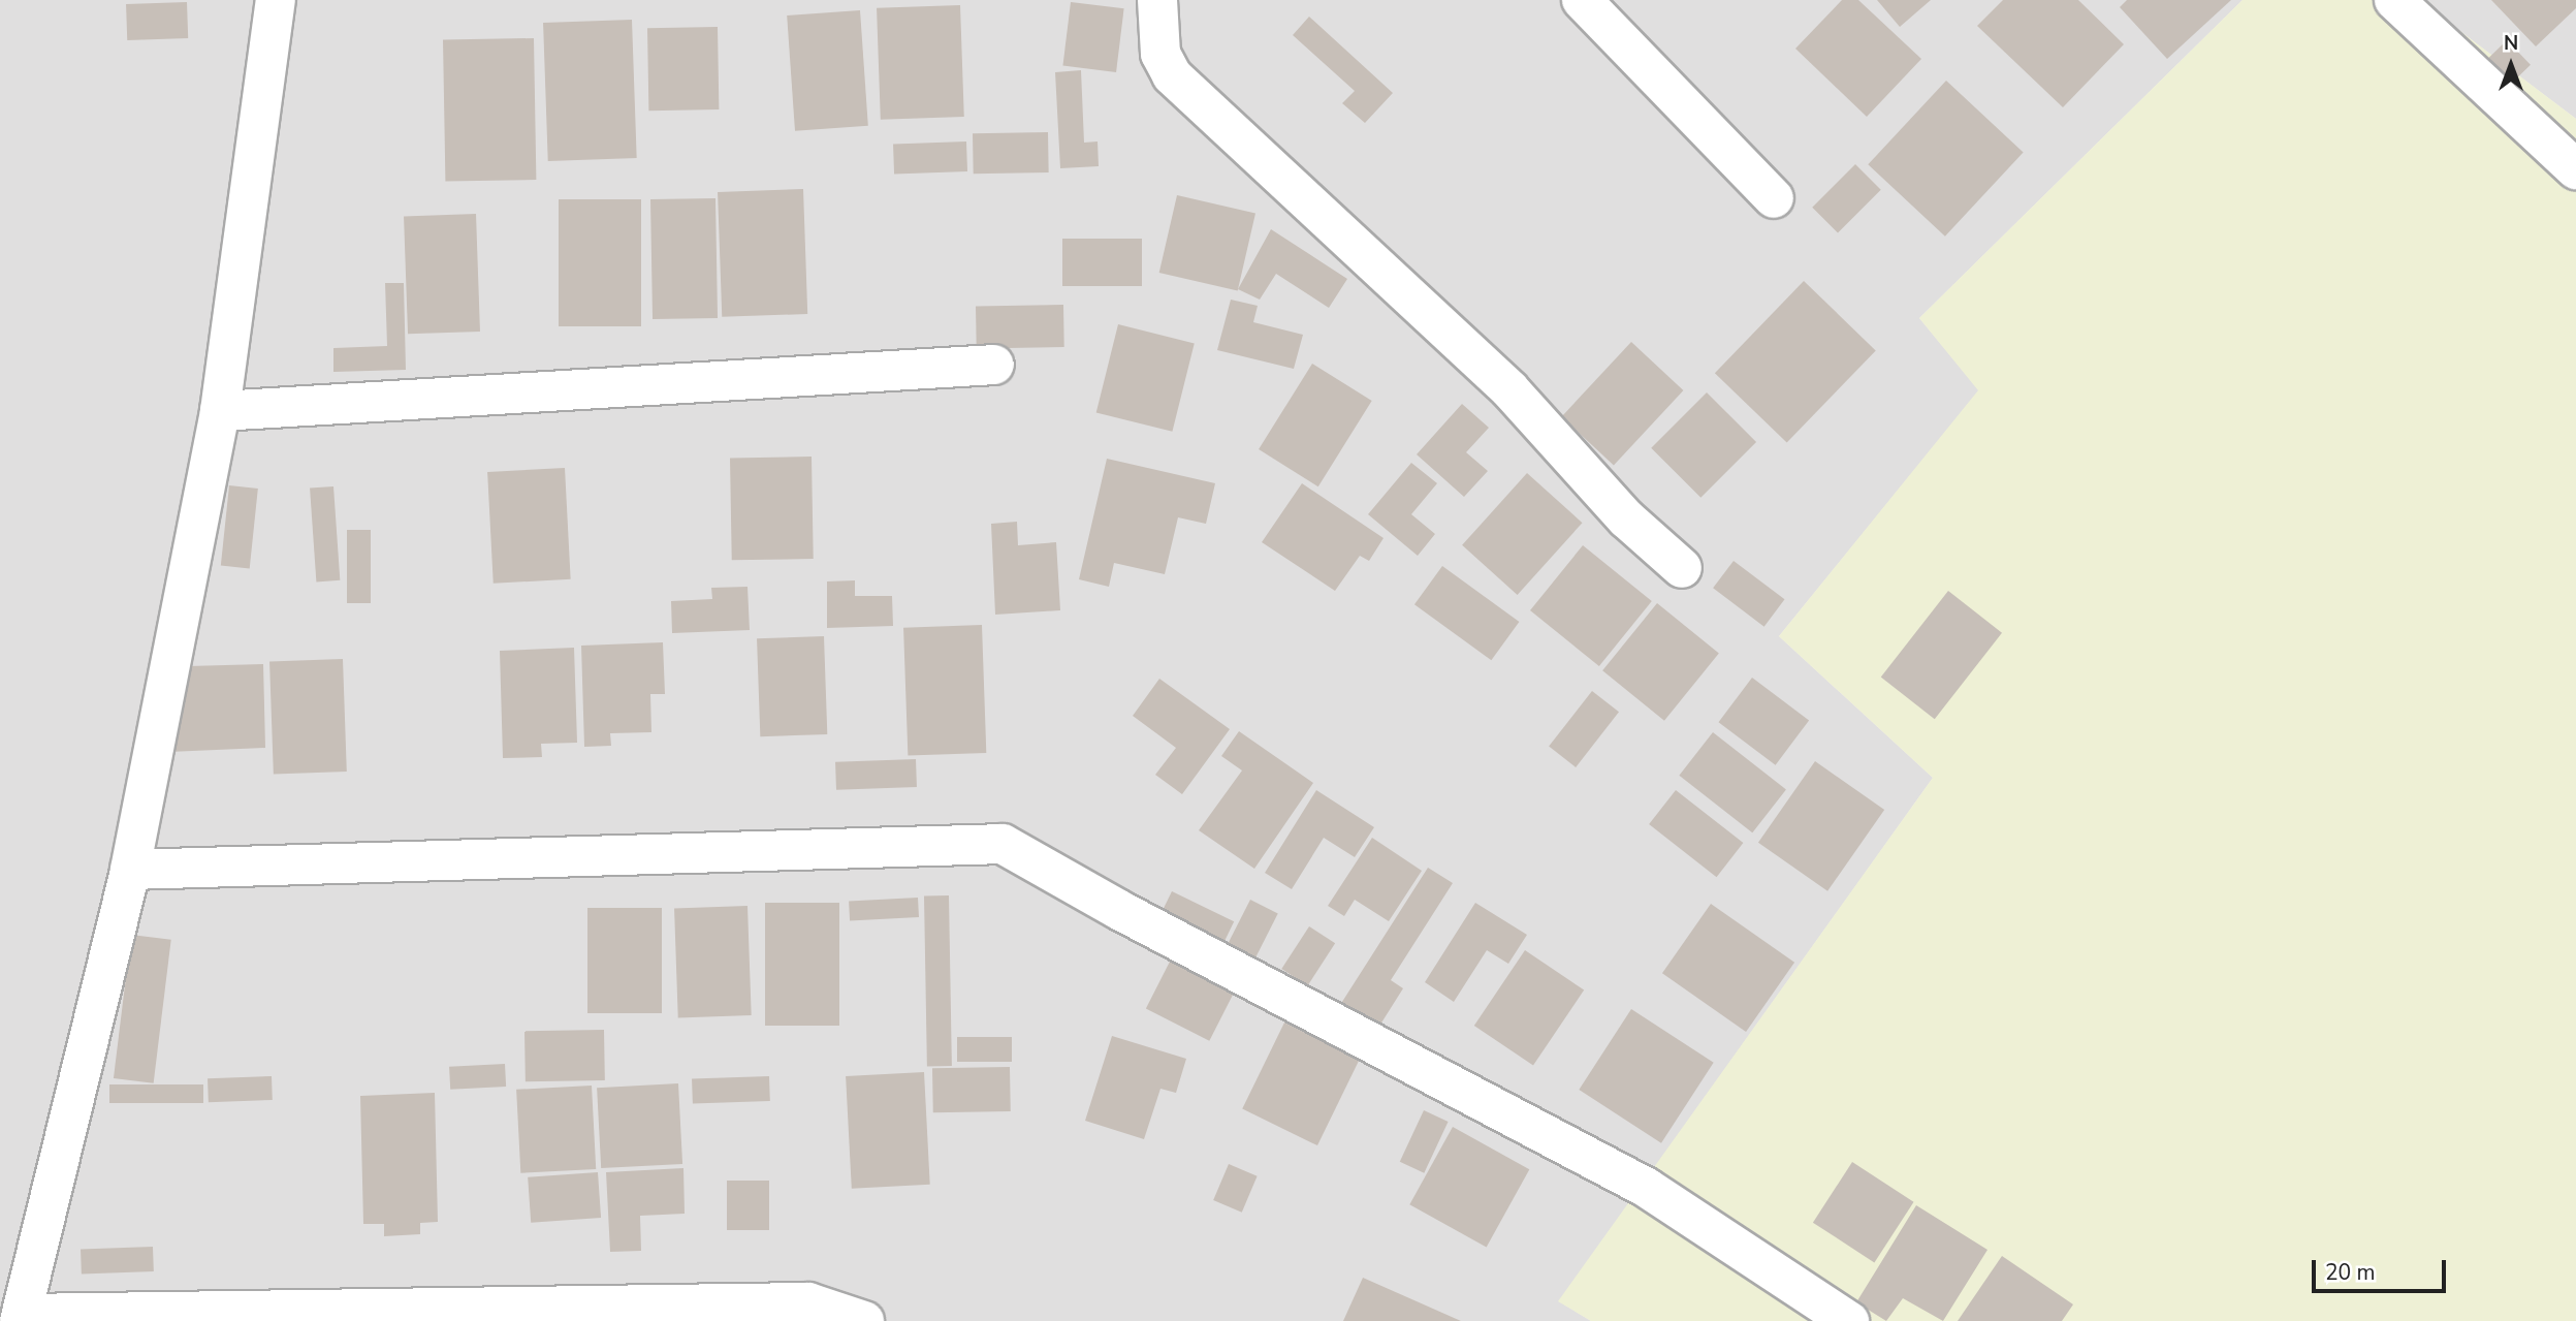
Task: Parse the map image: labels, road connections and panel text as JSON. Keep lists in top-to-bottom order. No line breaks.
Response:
{"scale_bar":"20 m","north":"top"}
